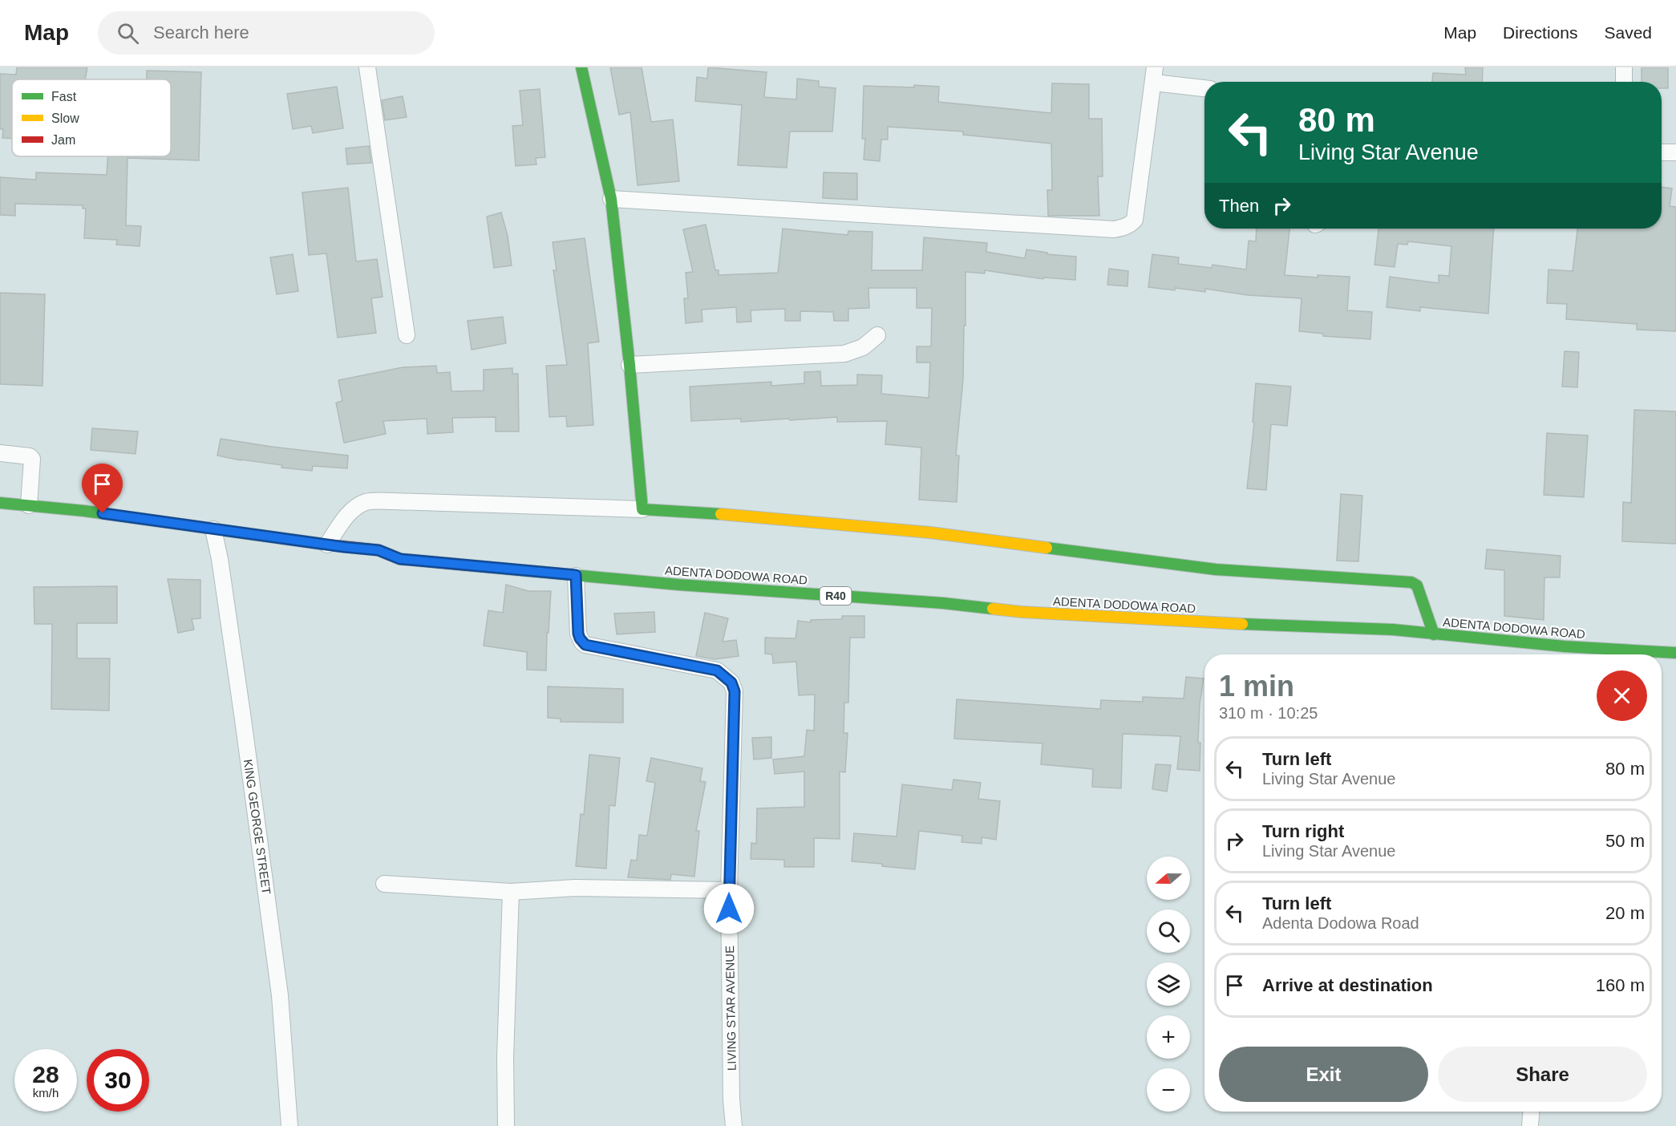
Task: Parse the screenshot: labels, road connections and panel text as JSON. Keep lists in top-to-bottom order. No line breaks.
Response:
{"streets":{"main road":["ADENTA DODOWA ROAD","R40"],"street":["KING GEORGE STREET","LIVING STAR AVENUE"]},"crossings":[["ADENTA DODOWA ROAD","KING GEORGE STREET"],["ADENTA DODOWA ROAD","LIVING STAR AVENUE"]],"legend":["Fast","Slow","Jam"],"north":"left","page":{"header":"Map","search":"Search here","nav":["Map","Directions","Saved"],"turn":["80 m","Living Star Avenue"],"then":"Then","heading":["1 min","310 m · 10:25"],"list":[{"name":"Turn left","note":"Living Star Avenue","value":"80 m"},{"name":"Turn right","note":"Living Star Avenue","value":"50 m"},{"name":"Turn left","note":"Adenta Dodowa Road","value":"20 m"},{"name":"Arrive at destination","value":"160 m"}],"map_buttons":["+","−"],"buttons":["Exit","Share"],"speed":"28 km/h","limit":"30"}}
